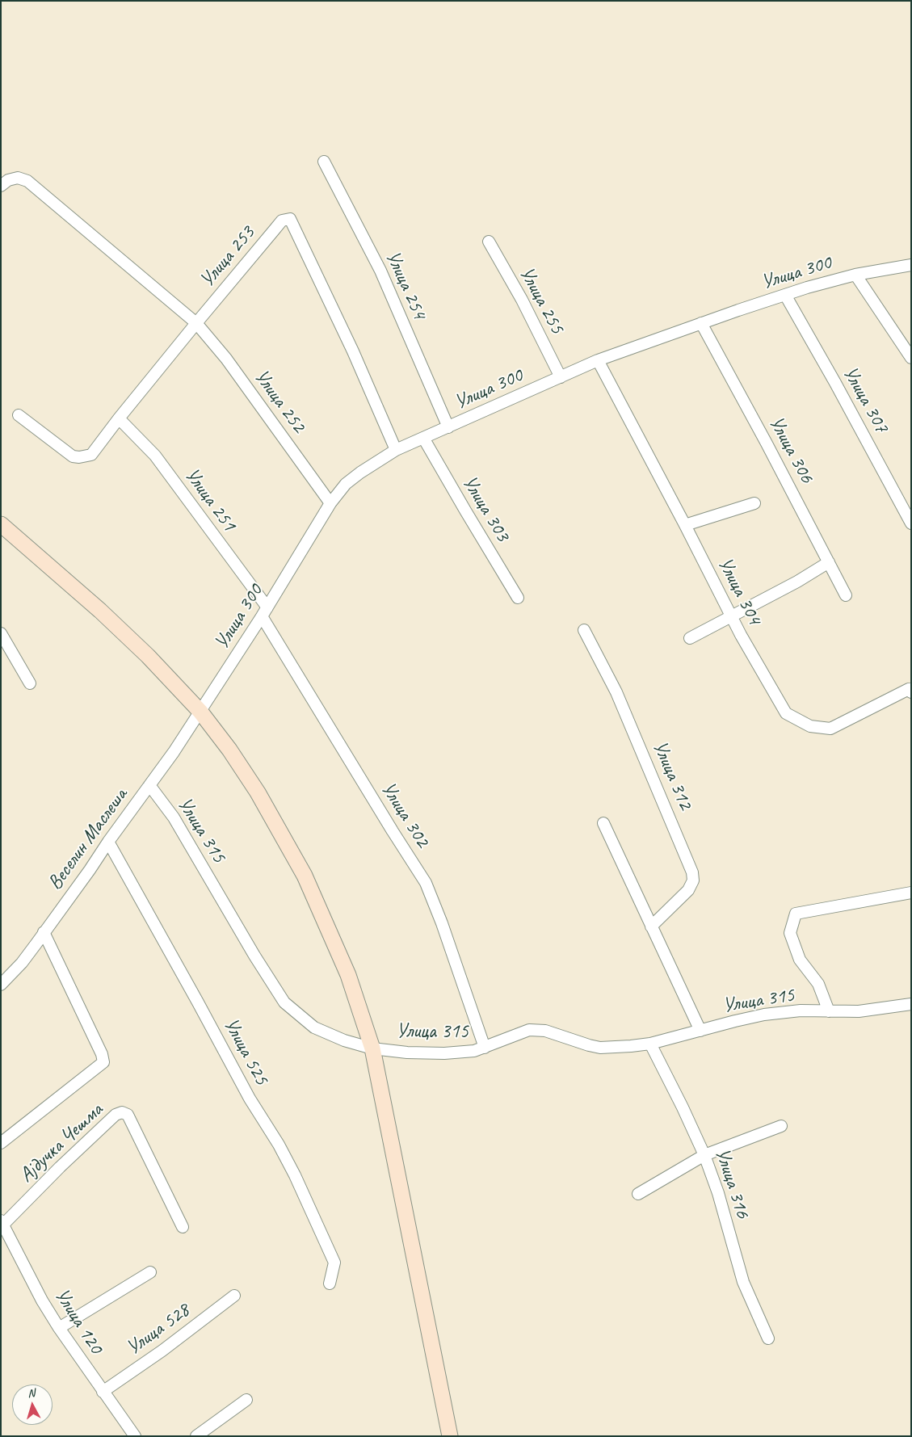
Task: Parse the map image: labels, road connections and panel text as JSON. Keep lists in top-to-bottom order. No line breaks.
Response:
{"streets":{"street":["Улица 253","Улица 300","Улица 254","Улица 255","Улица 307","Улица 252","Улица 306","Улица 251","Улица 303","Улица 304","Улица 312","Улица 302","Улица 315","Веселин Маслеша","Улица 525","Ајдучка Чешма","Улица 316","Улица 120","Улица 528"]},"crossings":[["Улица 253","Улица 300"],["Улица 253","Улица 252"],["Улица 300","Улица 254"],["Улица 300","Улица 255"],["Улица 300","Улица 307"],["Улица 300","Улица 252"],["Улица 300","Улица 306"],["Улица 300","Улица 251"],["Улица 300","Улица 303"],["Улица 300","Улица 304"],["Улица 300","Улица 302"],["Улица 300","Веселин Маслеша"],["Улица 251","Улица 302"],["Улица 302","Улица 315"],["Улица 315","Веселин Маслеша"],["Улица 315","Улица 316"],["Веселин Маслеша","Улица 525"],["Ајдучка Чешма","Улица 120"],["Улица 120","Улица 528"]],"north":"top"}
